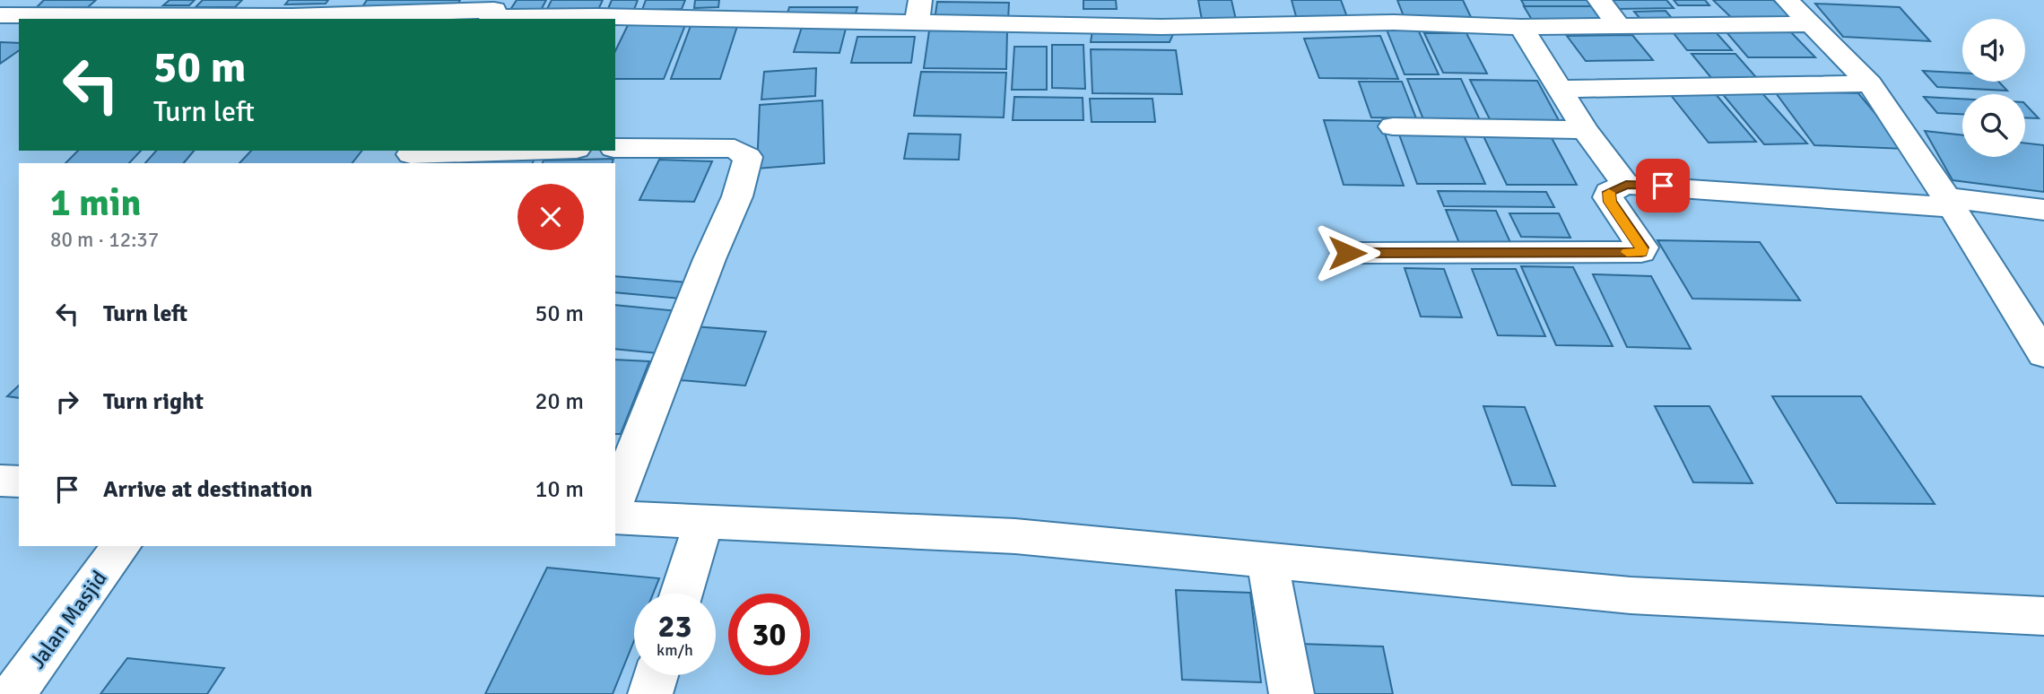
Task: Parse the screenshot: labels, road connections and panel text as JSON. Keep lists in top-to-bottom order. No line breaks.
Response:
{"streets":{"street":["Jalan Masjid"]},"page":{"turn":["50 m","Turn left"],"heading":["1 min","80 m · 12:37"],"list":[{"name":"Turn left","value":"50 m"},{"name":"Turn right","value":"20 m"},{"name":"Arrive at destination","value":"10 m"}],"speed":"23 km/h","limit":"30"}}
